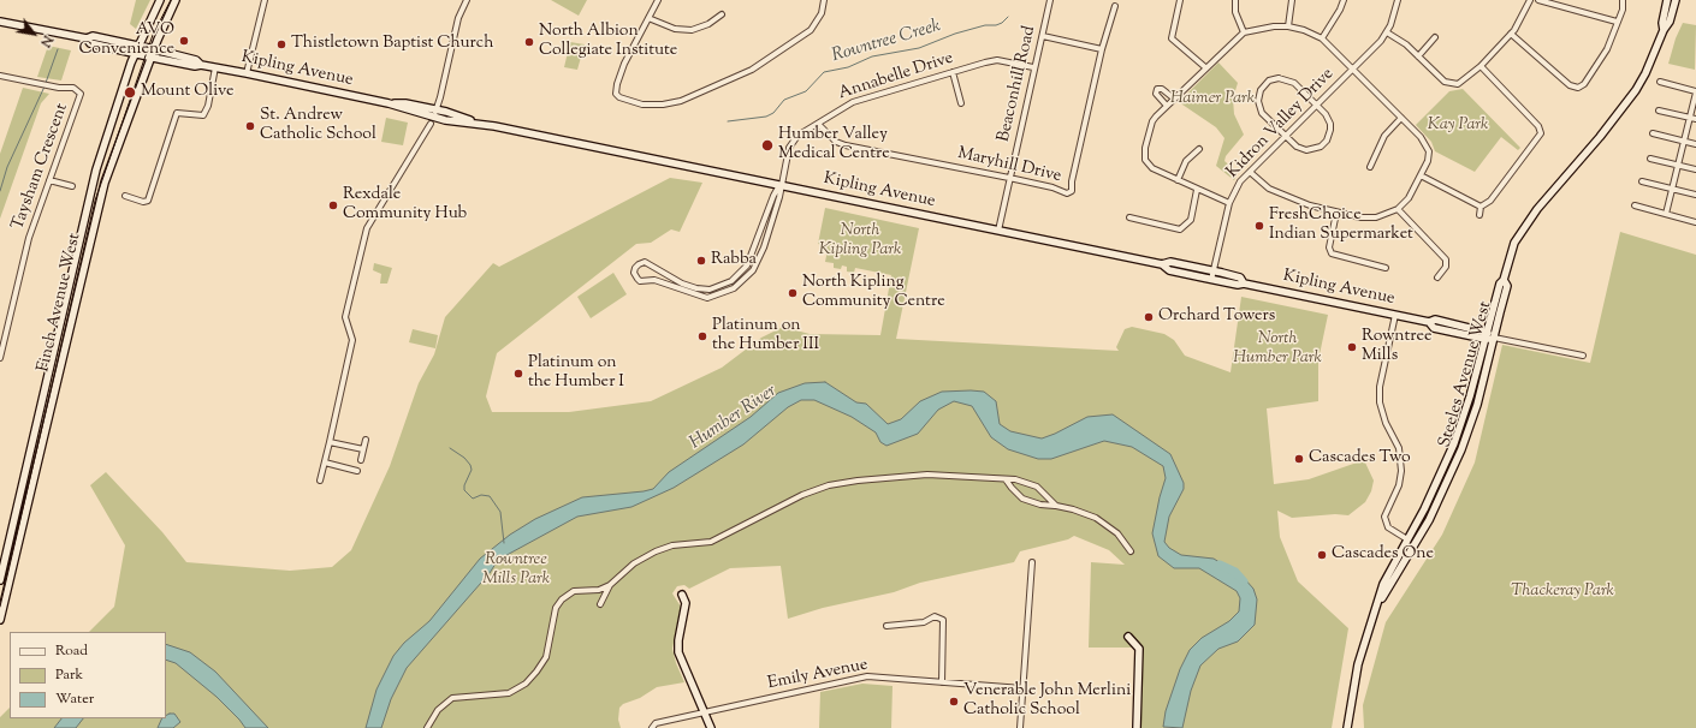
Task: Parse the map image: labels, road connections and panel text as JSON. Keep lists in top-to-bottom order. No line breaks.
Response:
{"streets":{"main road":["Kipling Avenue","Finch Avenue West","Steeles Avenue West"],"street":["Annabelle Drive","Beaconhill Road","Kidron Valley Drive","Maryhill Drive","Taysham Crescent","Emily Avenue"]},"crossings":[["Kipling Avenue","Annabelle Drive"],["Kipling Avenue","Beaconhill Road"],["Kipling Avenue","Kidron Valley Drive"],["Kipling Avenue","Finch Avenue West"],["Kipling Avenue","Steeles Avenue West"],["Annabelle Drive","Beaconhill Road"],["Annabelle Drive","Maryhill Drive"],["Beaconhill Road","Maryhill Drive"]],"water":["Rowntree Creek","Humber River"],"parks":["Haimer Park","Kay Park","North Kipling Park","North Humber Park","Rowntree Mills Park","Thackeray Park"],"places":["AVO Convenience","North Albion Collegiate Institute","Thistletown Baptist Church","Mount Olive","St. Andrew Catholic School","Humber Valley Medical Centre","Rexdale Community Hub","FreshChoice Indian Supermarket","Rabba","North Kipling Community Centre","Orchard Towers","Platinum on the Humber III","Rowntree Mills","Platinum on the Humber I","Cascades Two","Cascades One","Venerable John Merlini Catholic School"],"legend":["Road","Park","Water"],"north":"bottom right"}
